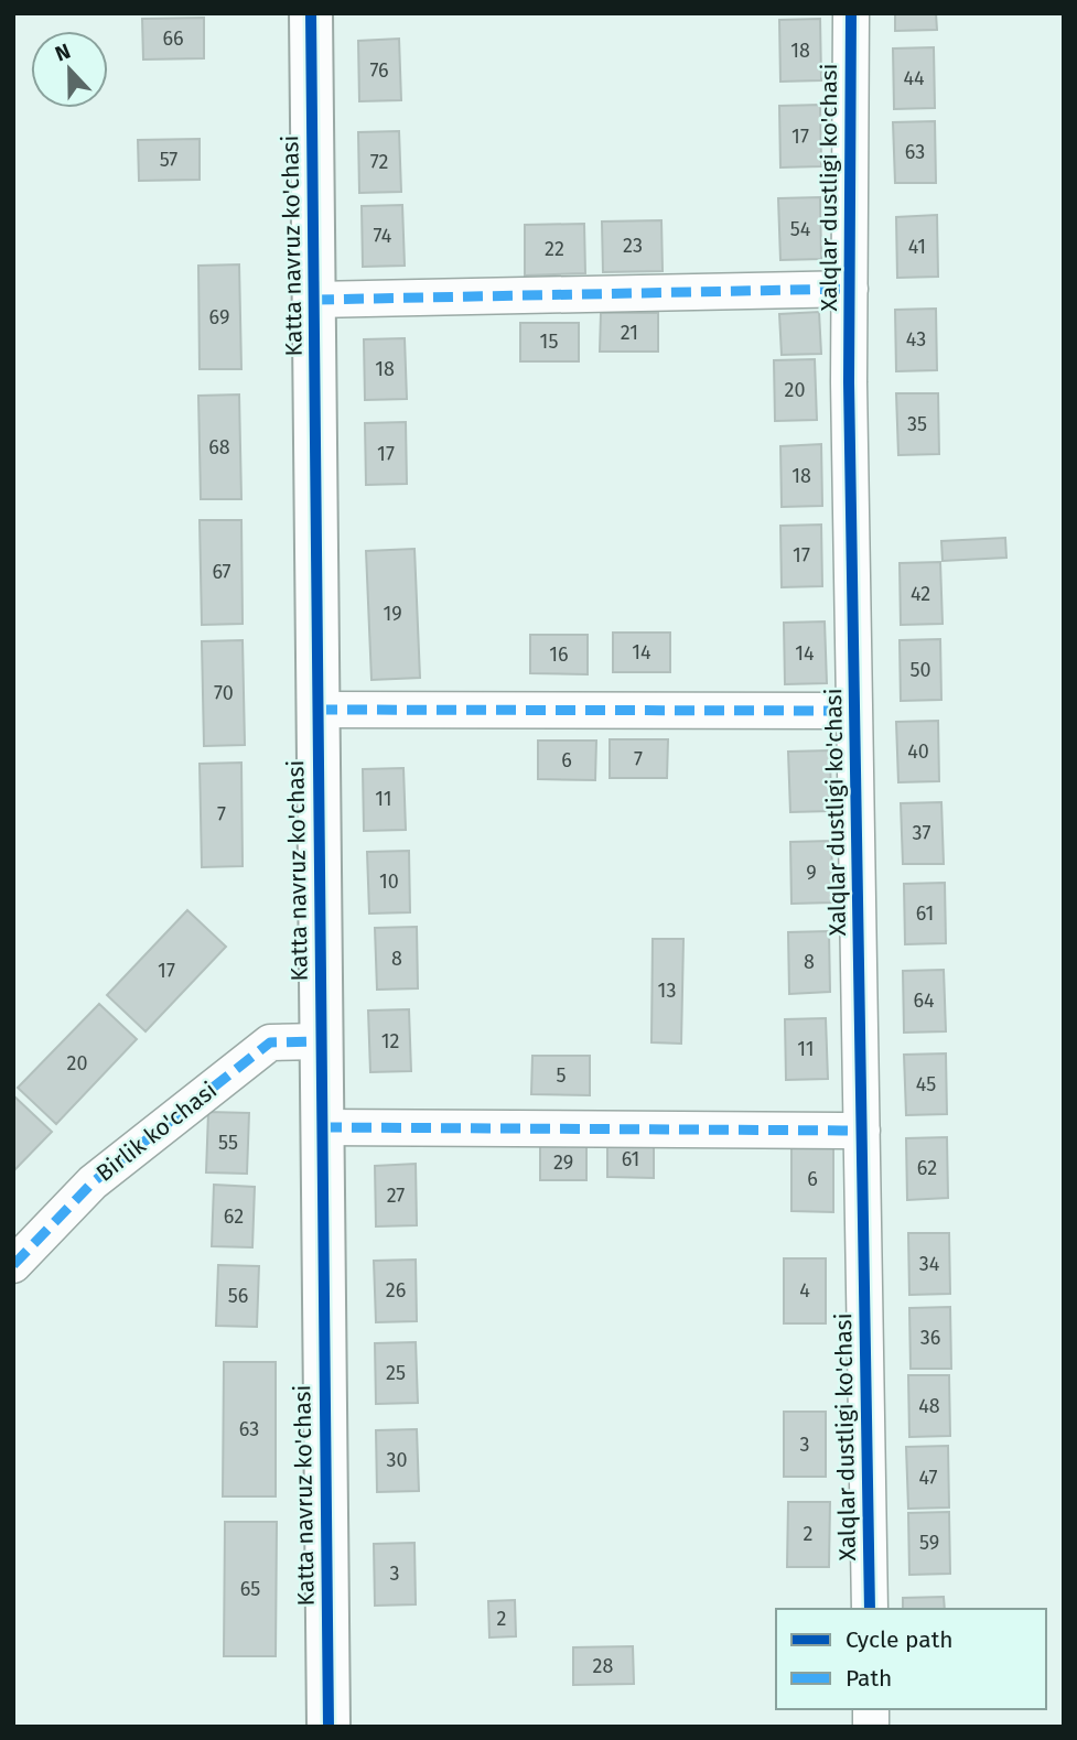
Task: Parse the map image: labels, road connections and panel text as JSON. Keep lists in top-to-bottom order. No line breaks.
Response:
{"streets":{"street":["Xalqlar dustligi ko'chasi","Katta navruz ko'chasi","Birlik ko'chasi"]},"crossings":[["Katta navruz ko'chasi","Birlik ko'chasi"]],"house_numbers":["66","18","76","44","17","63","57","72","54","74","23","41","22","69","21","43","15","18","20","35","68","17","18","17","67","42","19","14","14","16","50","70","40","7","6","11","7","37","9","10","61","8","8","17","13","64","12","11","20","5","45","55","61","29","62","6","27","62","34","26","4","56","36","25","48","63","3","30","47","2","59","3","65","2","28"],"legend":["Cycle path","Path"],"north":"top"}
